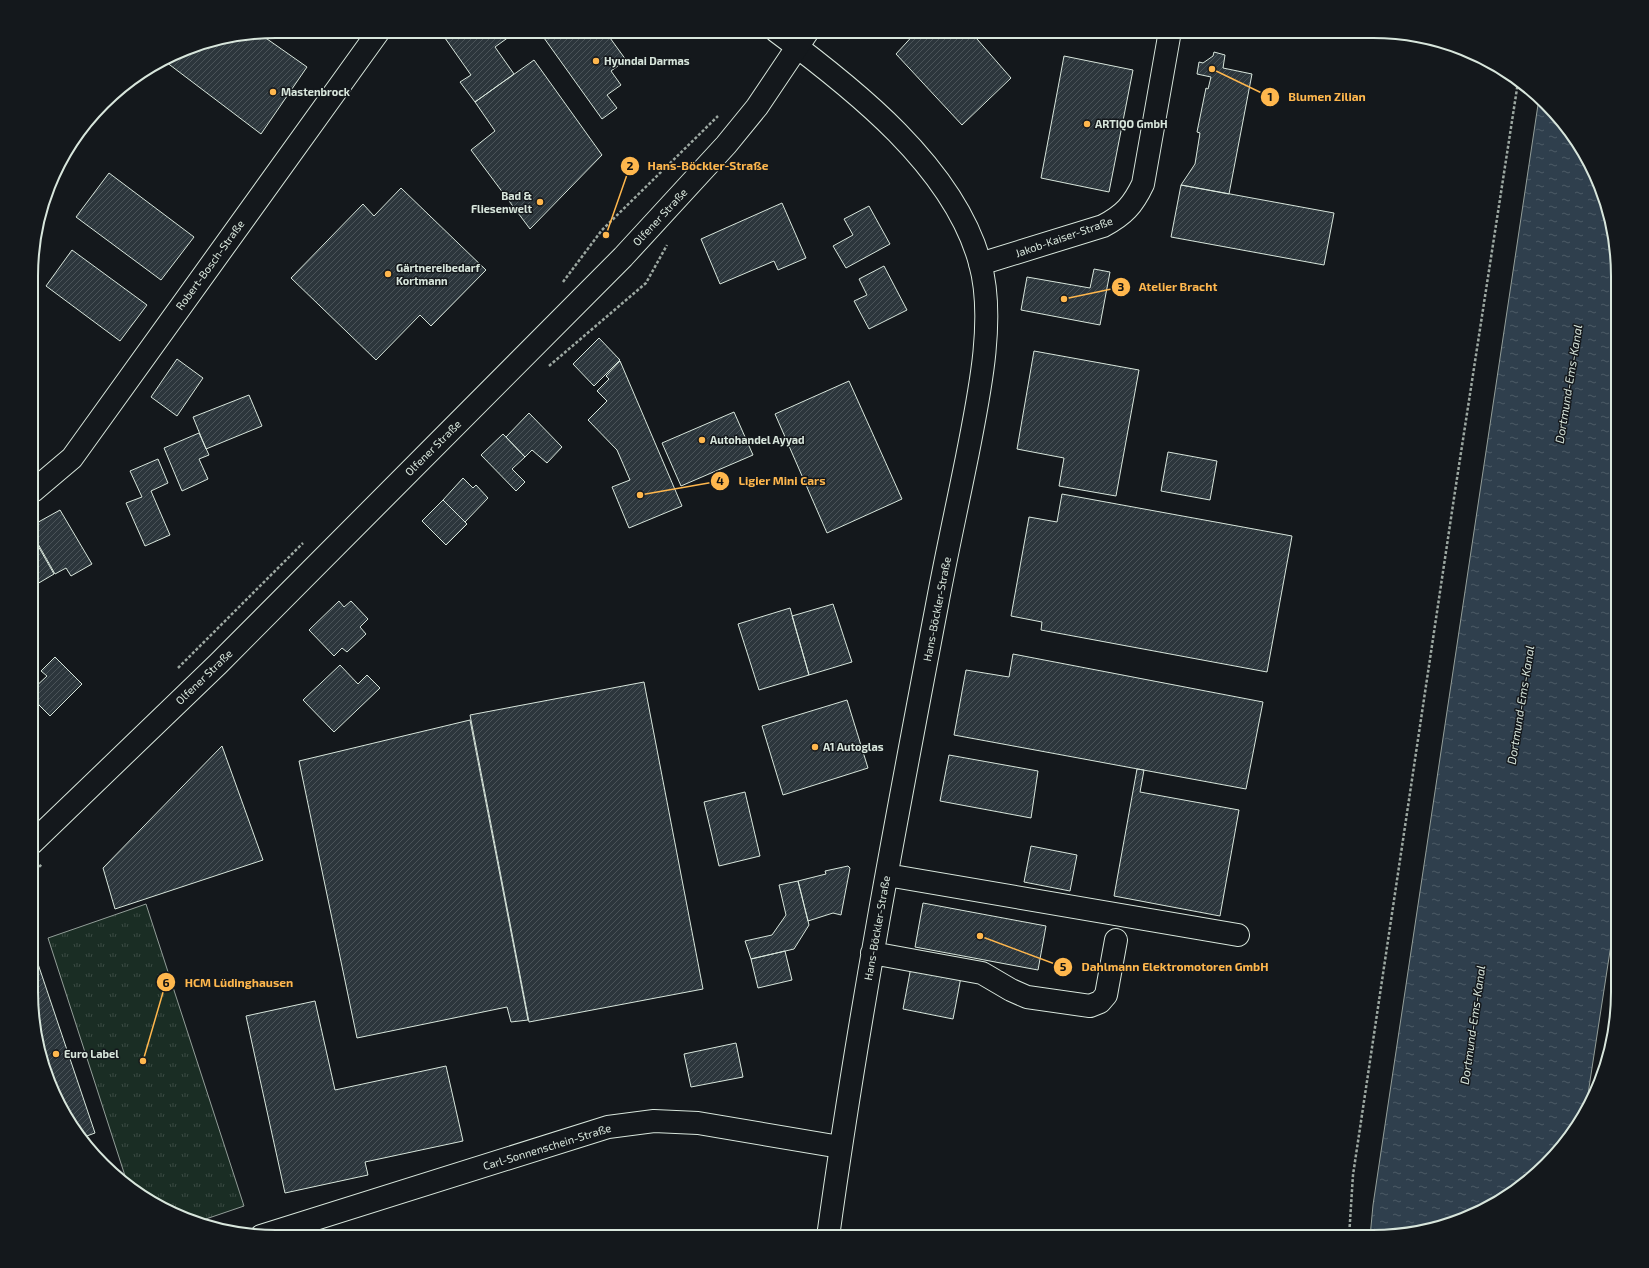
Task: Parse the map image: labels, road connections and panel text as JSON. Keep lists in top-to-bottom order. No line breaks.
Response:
{"streets":{"street":["Olfener Straße","Jakob-Kaiser-Straße","Robert-Bosch-Straße","Hans-Böckler-Straße","Carl-Sonnenschein-Straße"]},"crossings":[["Olfener Straße","Hans-Böckler-Straße"],["Jakob-Kaiser-Straße","Hans-Böckler-Straße"],["Hans-Böckler-Straße","Carl-Sonnenschein-Straße"]],"water":["Dortmund-Ems-Kanal"],"places":["Hyundai Darmas","Blumen Zilian","Mastenbrock","ARTIQO GmbH","Bad & Fliesenwelt","Hans-Böckler-Straße","Gärtnereibedarf Kortmann","Atelier Bracht","Autohandel Ayyad","Ligier Mini Cars","A1 Autoglas","Dahlmann Elektromotoren GmbH","Euro Label","HCM Lüdinghausen"]}
